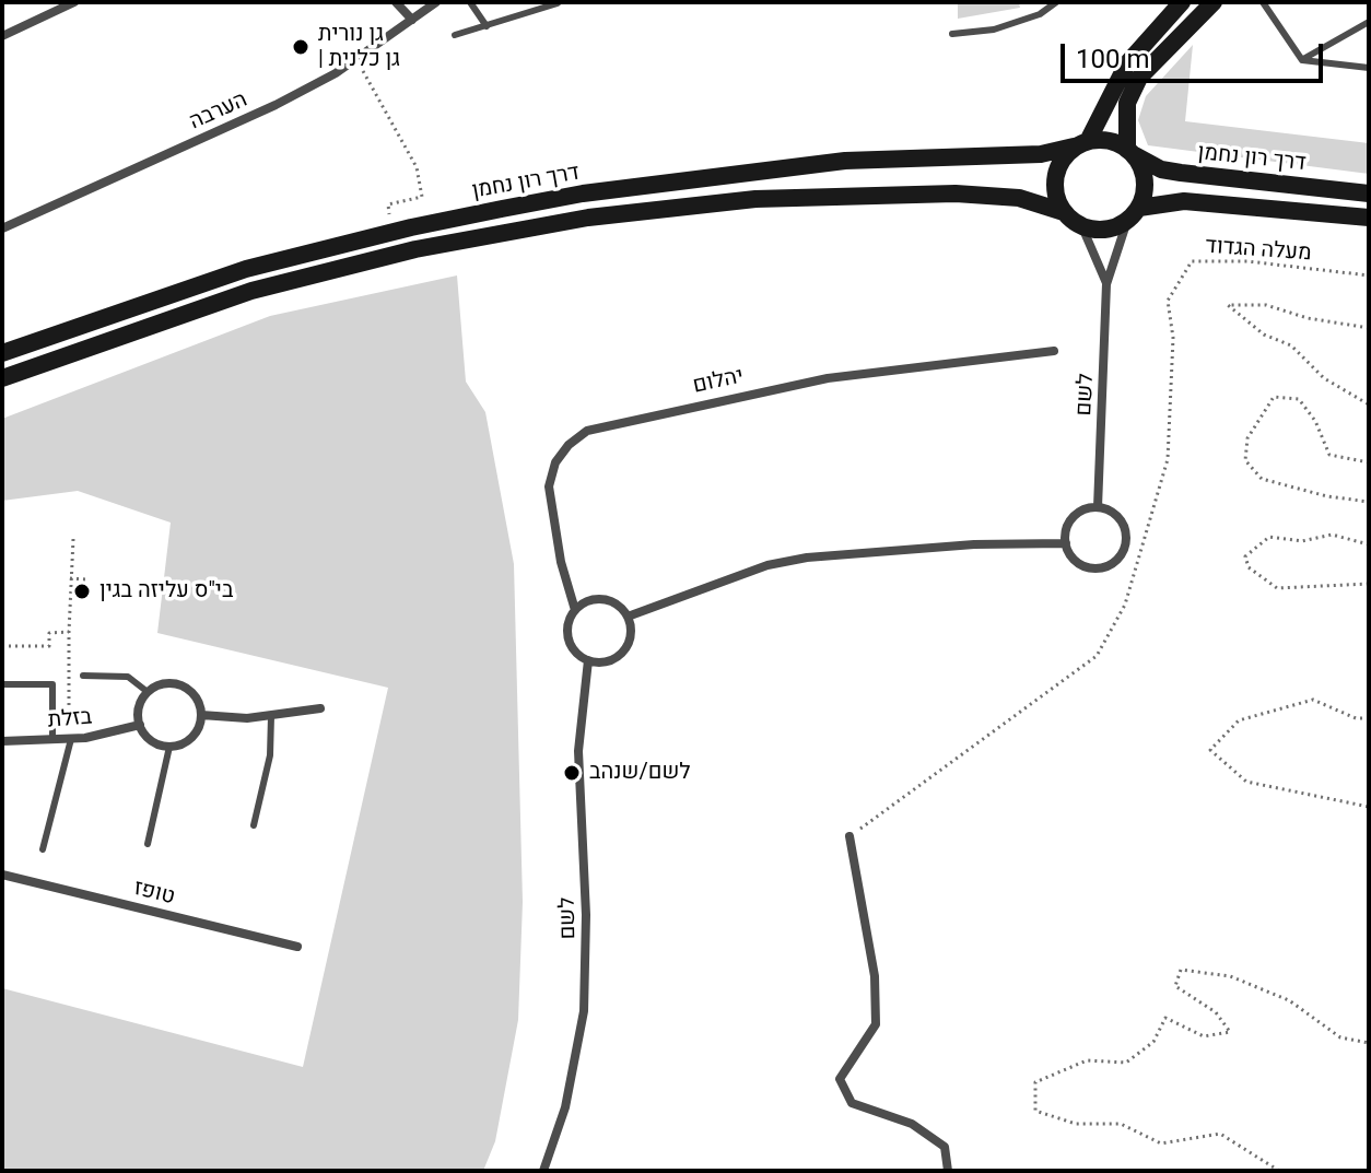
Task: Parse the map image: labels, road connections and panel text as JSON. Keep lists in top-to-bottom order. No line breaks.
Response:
{"streets":{"main road":["דרך רון נחמן"],"street":["הערבה","יהלום","לשם","בזלת","טופז"],"path":["מעלה הגדוד"]},"crossings":[["דרך רון נחמן","לשם"],["יהלום","לשם"]],"places":["גן נורית | גן כלנית","בי\"ס עליזה בגין","לשם/שנהב"],"scale_bar":"100 m"}
